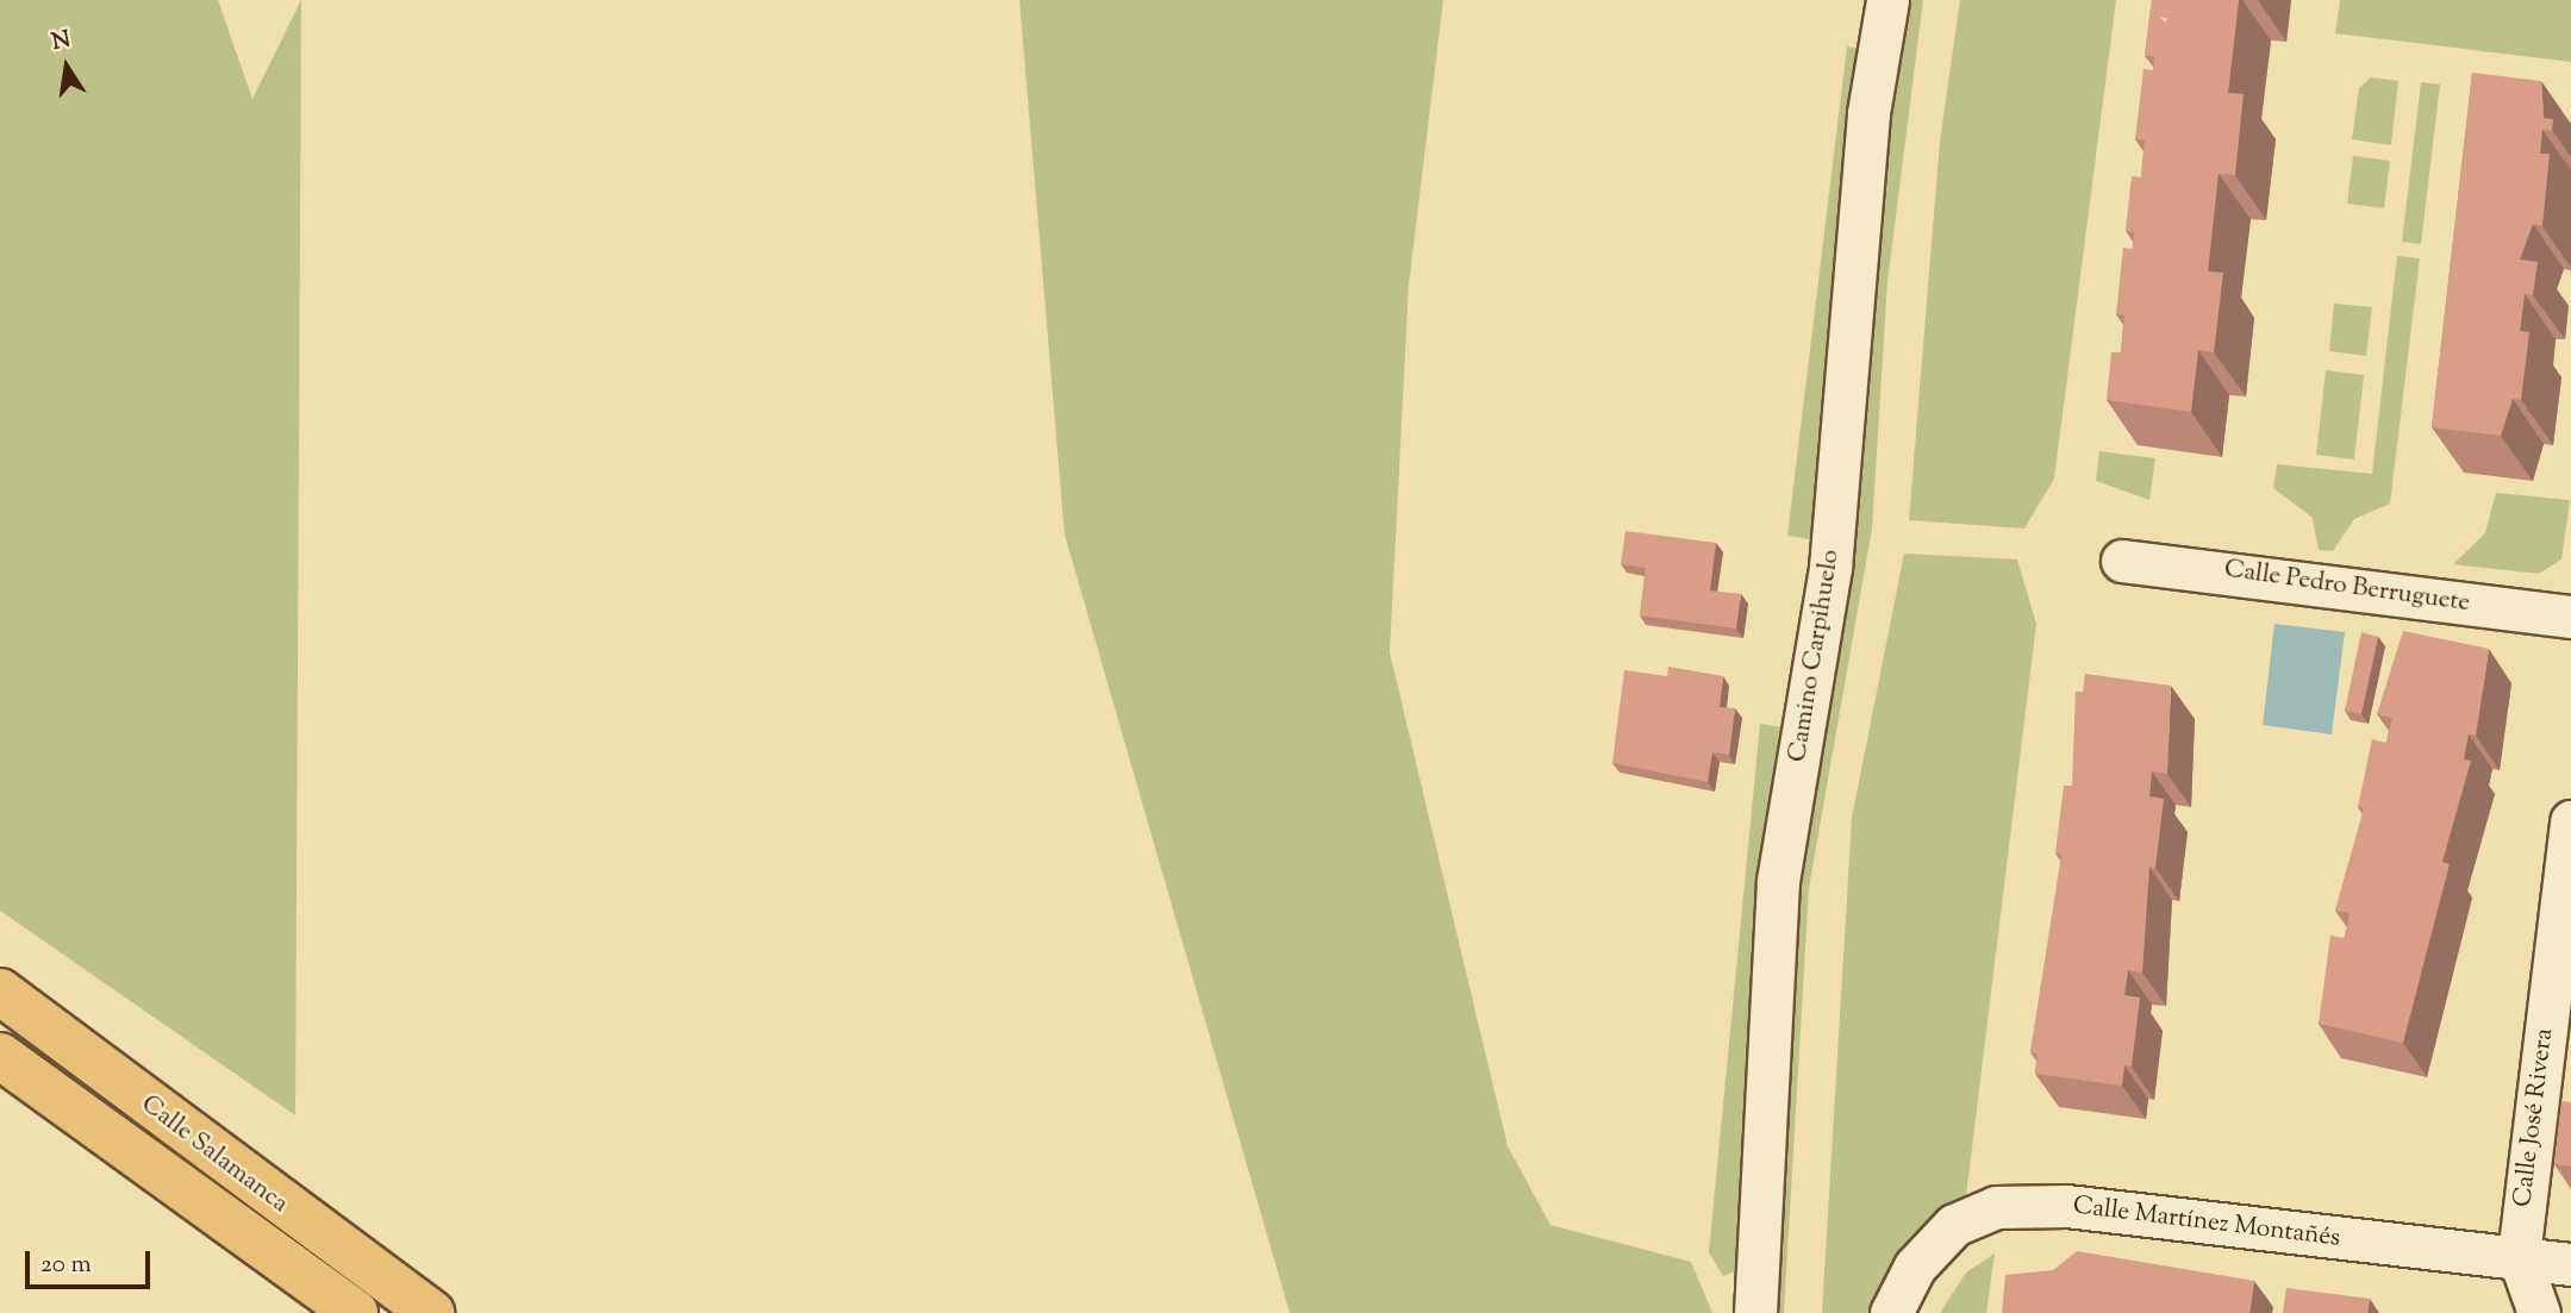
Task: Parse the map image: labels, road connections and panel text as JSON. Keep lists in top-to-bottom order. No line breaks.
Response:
{"streets":{"main road":["Calle Salamanca"],"street":["Calle Pedro Berruguete","Camino Carpihuelo","Calle José Rivera","Calle Martínez Montañés"]},"crossings":[["Calle José Rivera","Calle Martínez Montañés"]],"scale_bar":"20 m","north":"top"}
